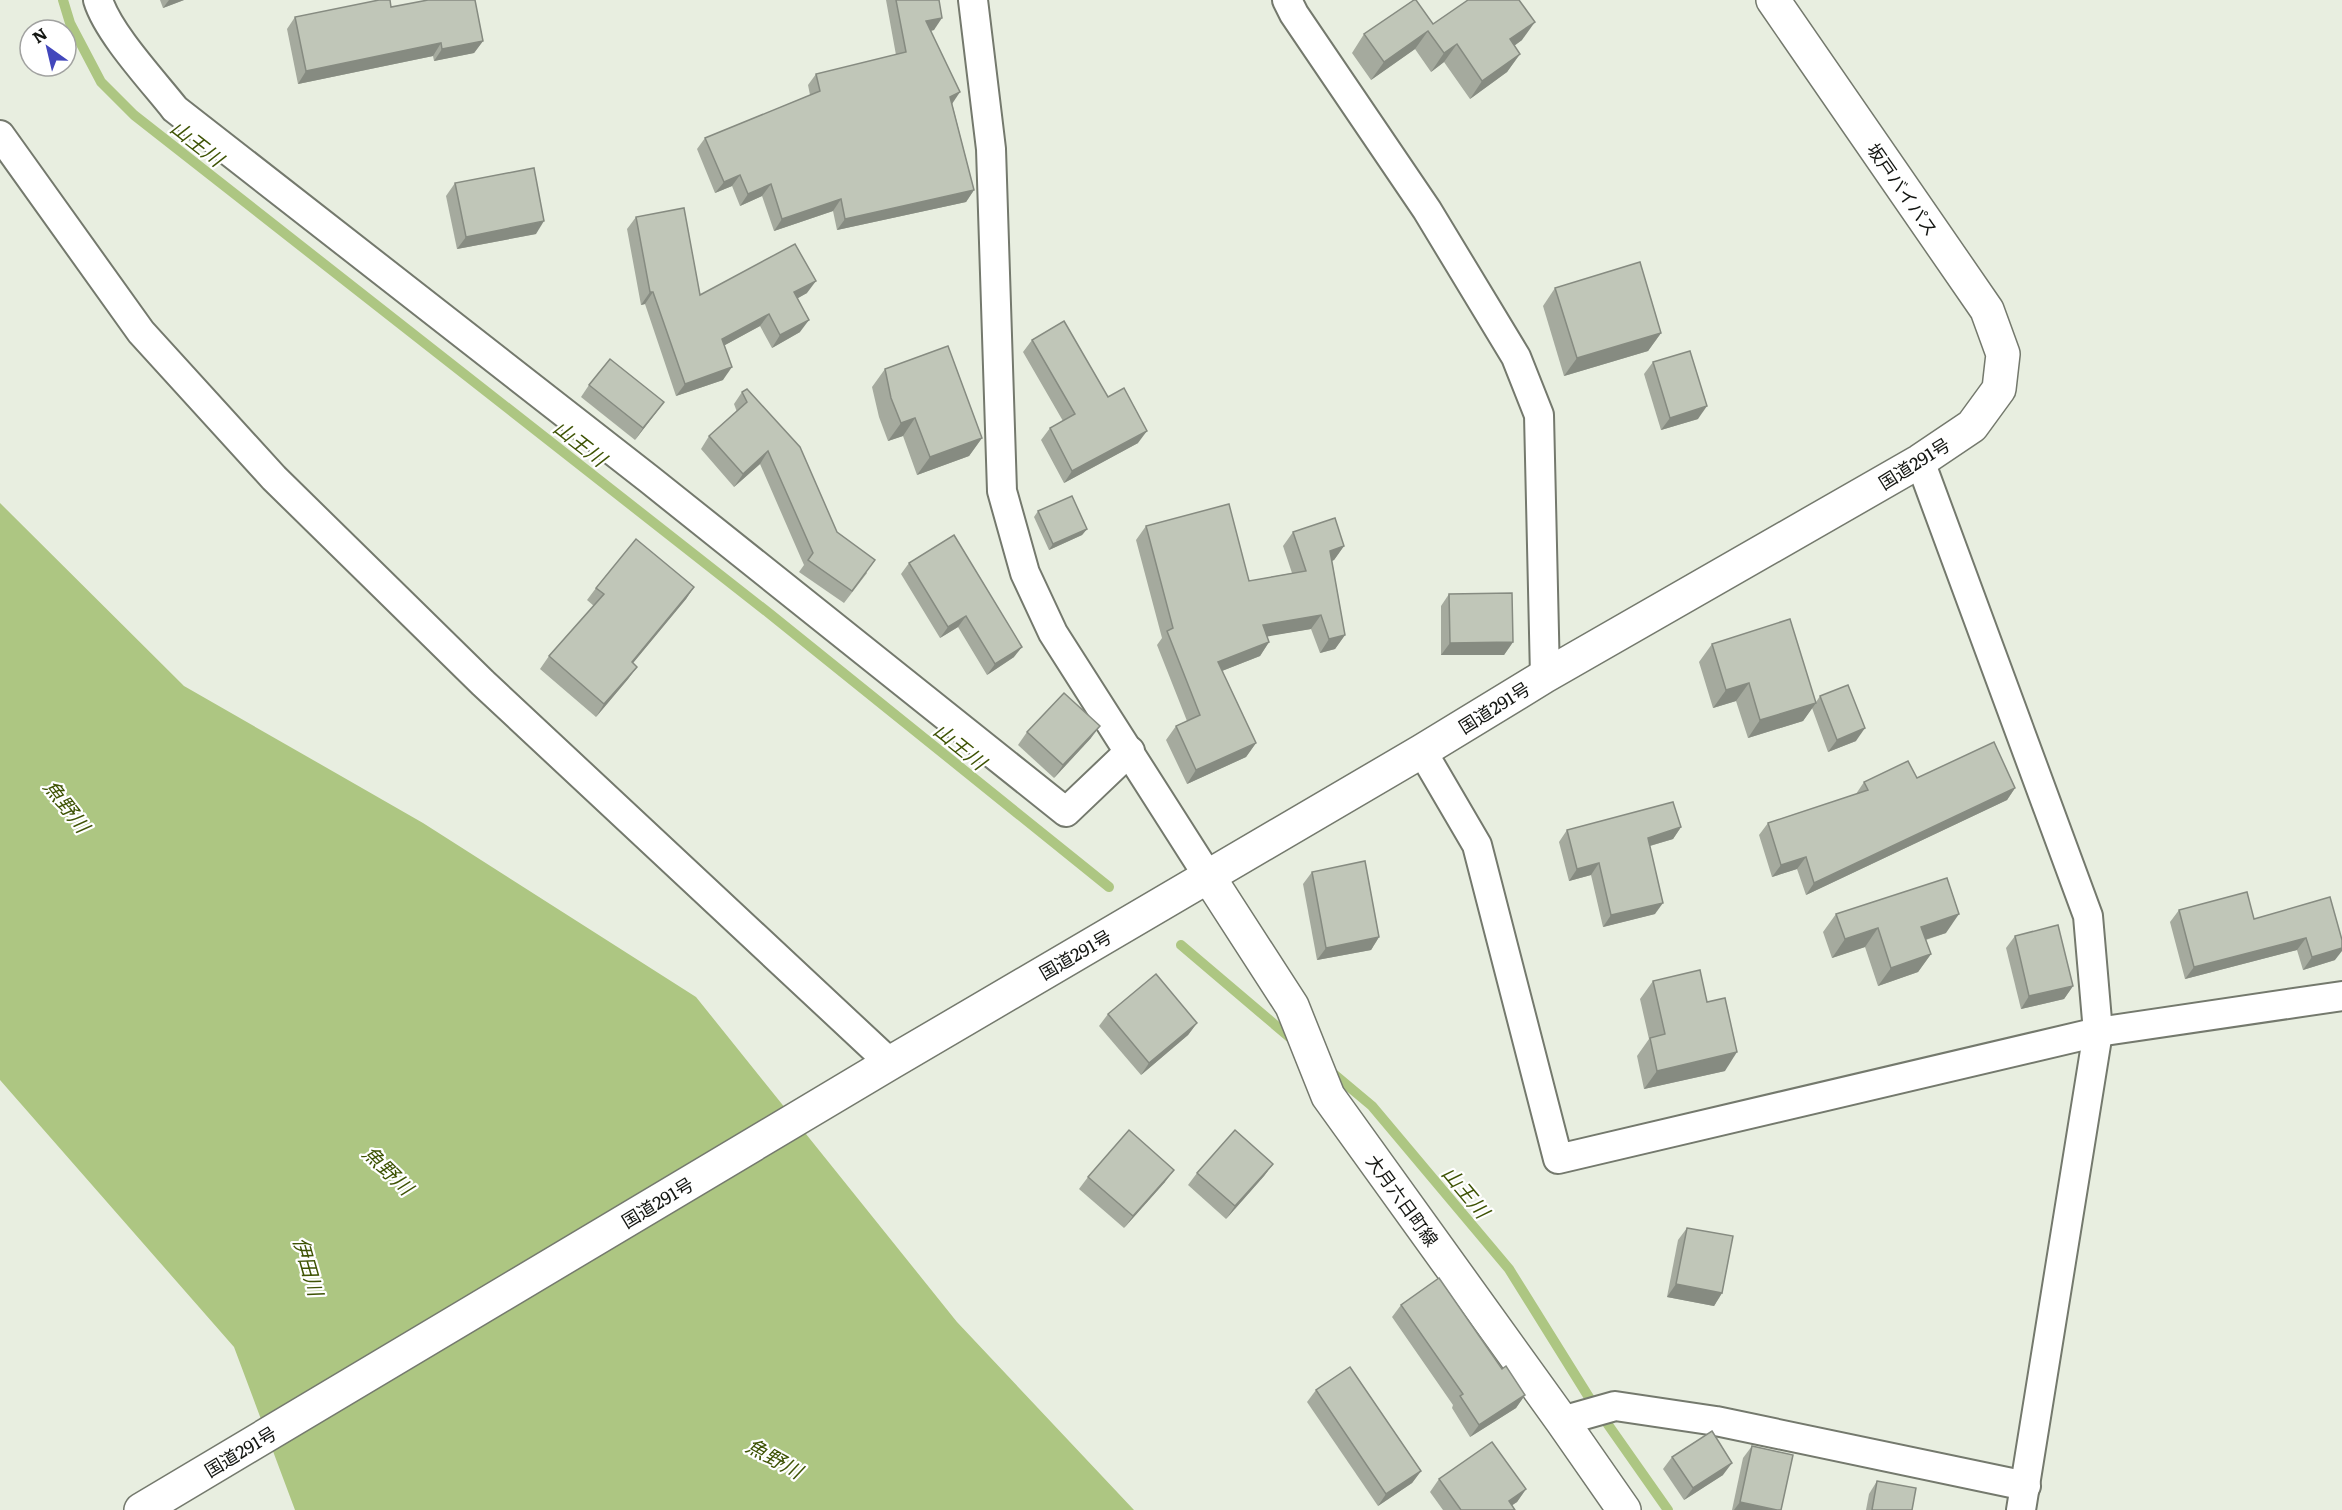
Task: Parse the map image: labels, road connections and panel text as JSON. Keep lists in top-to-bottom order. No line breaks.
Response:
{"streets":{"main road":["坂戸バイパス","国道291号","大月六日町線"]},"crossings":[["坂戸バイパス","国道291号"],["国道291号","大月六日町線"]],"water":["山王川","魚野川","伊田川"],"north":"top left"}
